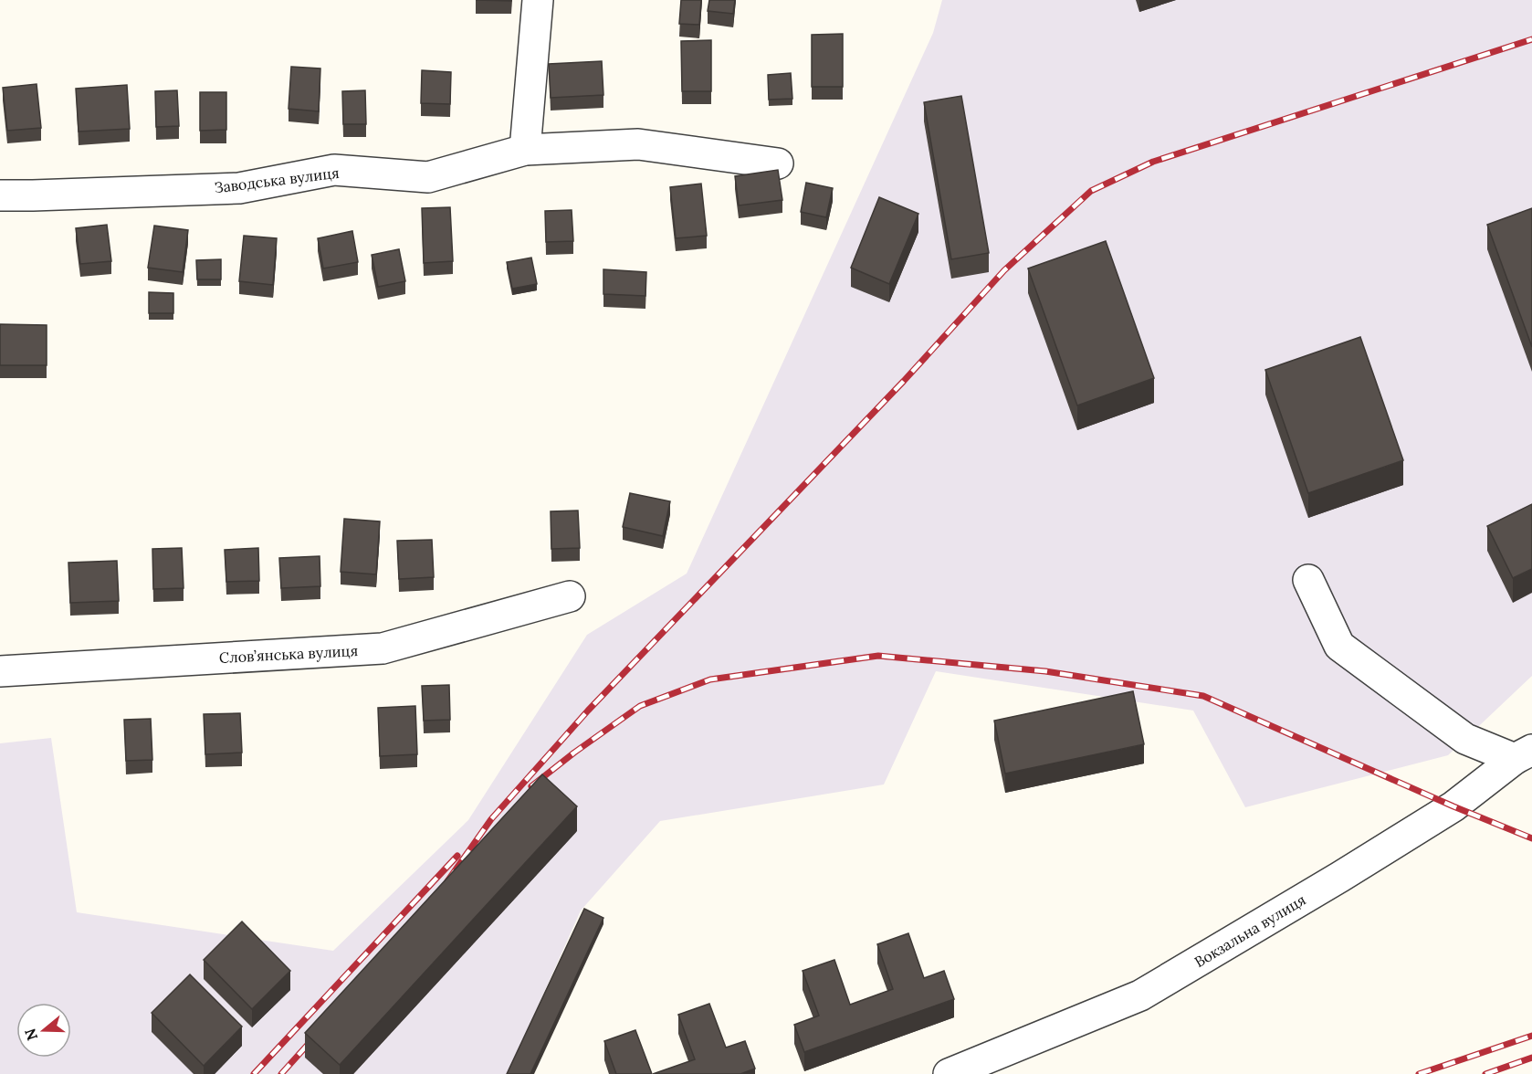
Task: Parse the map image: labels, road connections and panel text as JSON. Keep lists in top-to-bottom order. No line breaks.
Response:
{"streets":{"street":["Заводська вулиця","Слов’янська вулиця","Вокзальна вулиця"]},"north":"left"}
